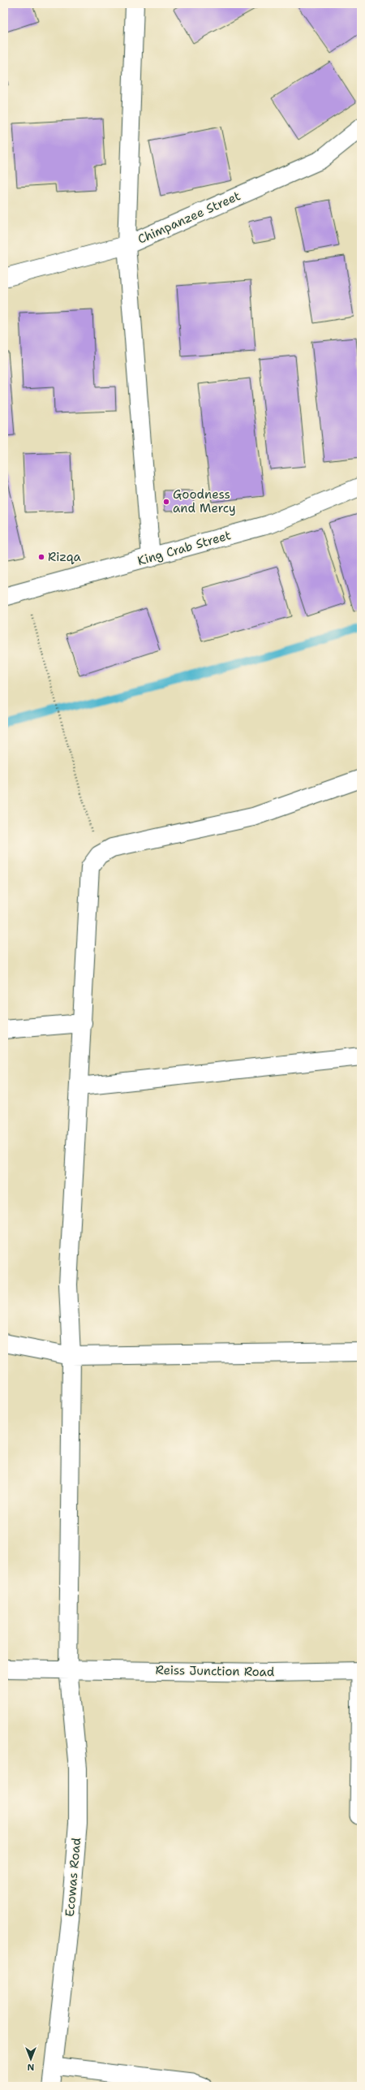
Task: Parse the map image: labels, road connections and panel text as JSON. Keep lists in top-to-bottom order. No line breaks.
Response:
{"streets":{"street":["Chimpanzee Street","King Crab Street","Reiss Junction Road","Ecowas Road"]},"crossings":[["Reiss Junction Road","Ecowas Road"]],"places":["Goodness and Mercy","Rizqa"],"north":"bottom"}
